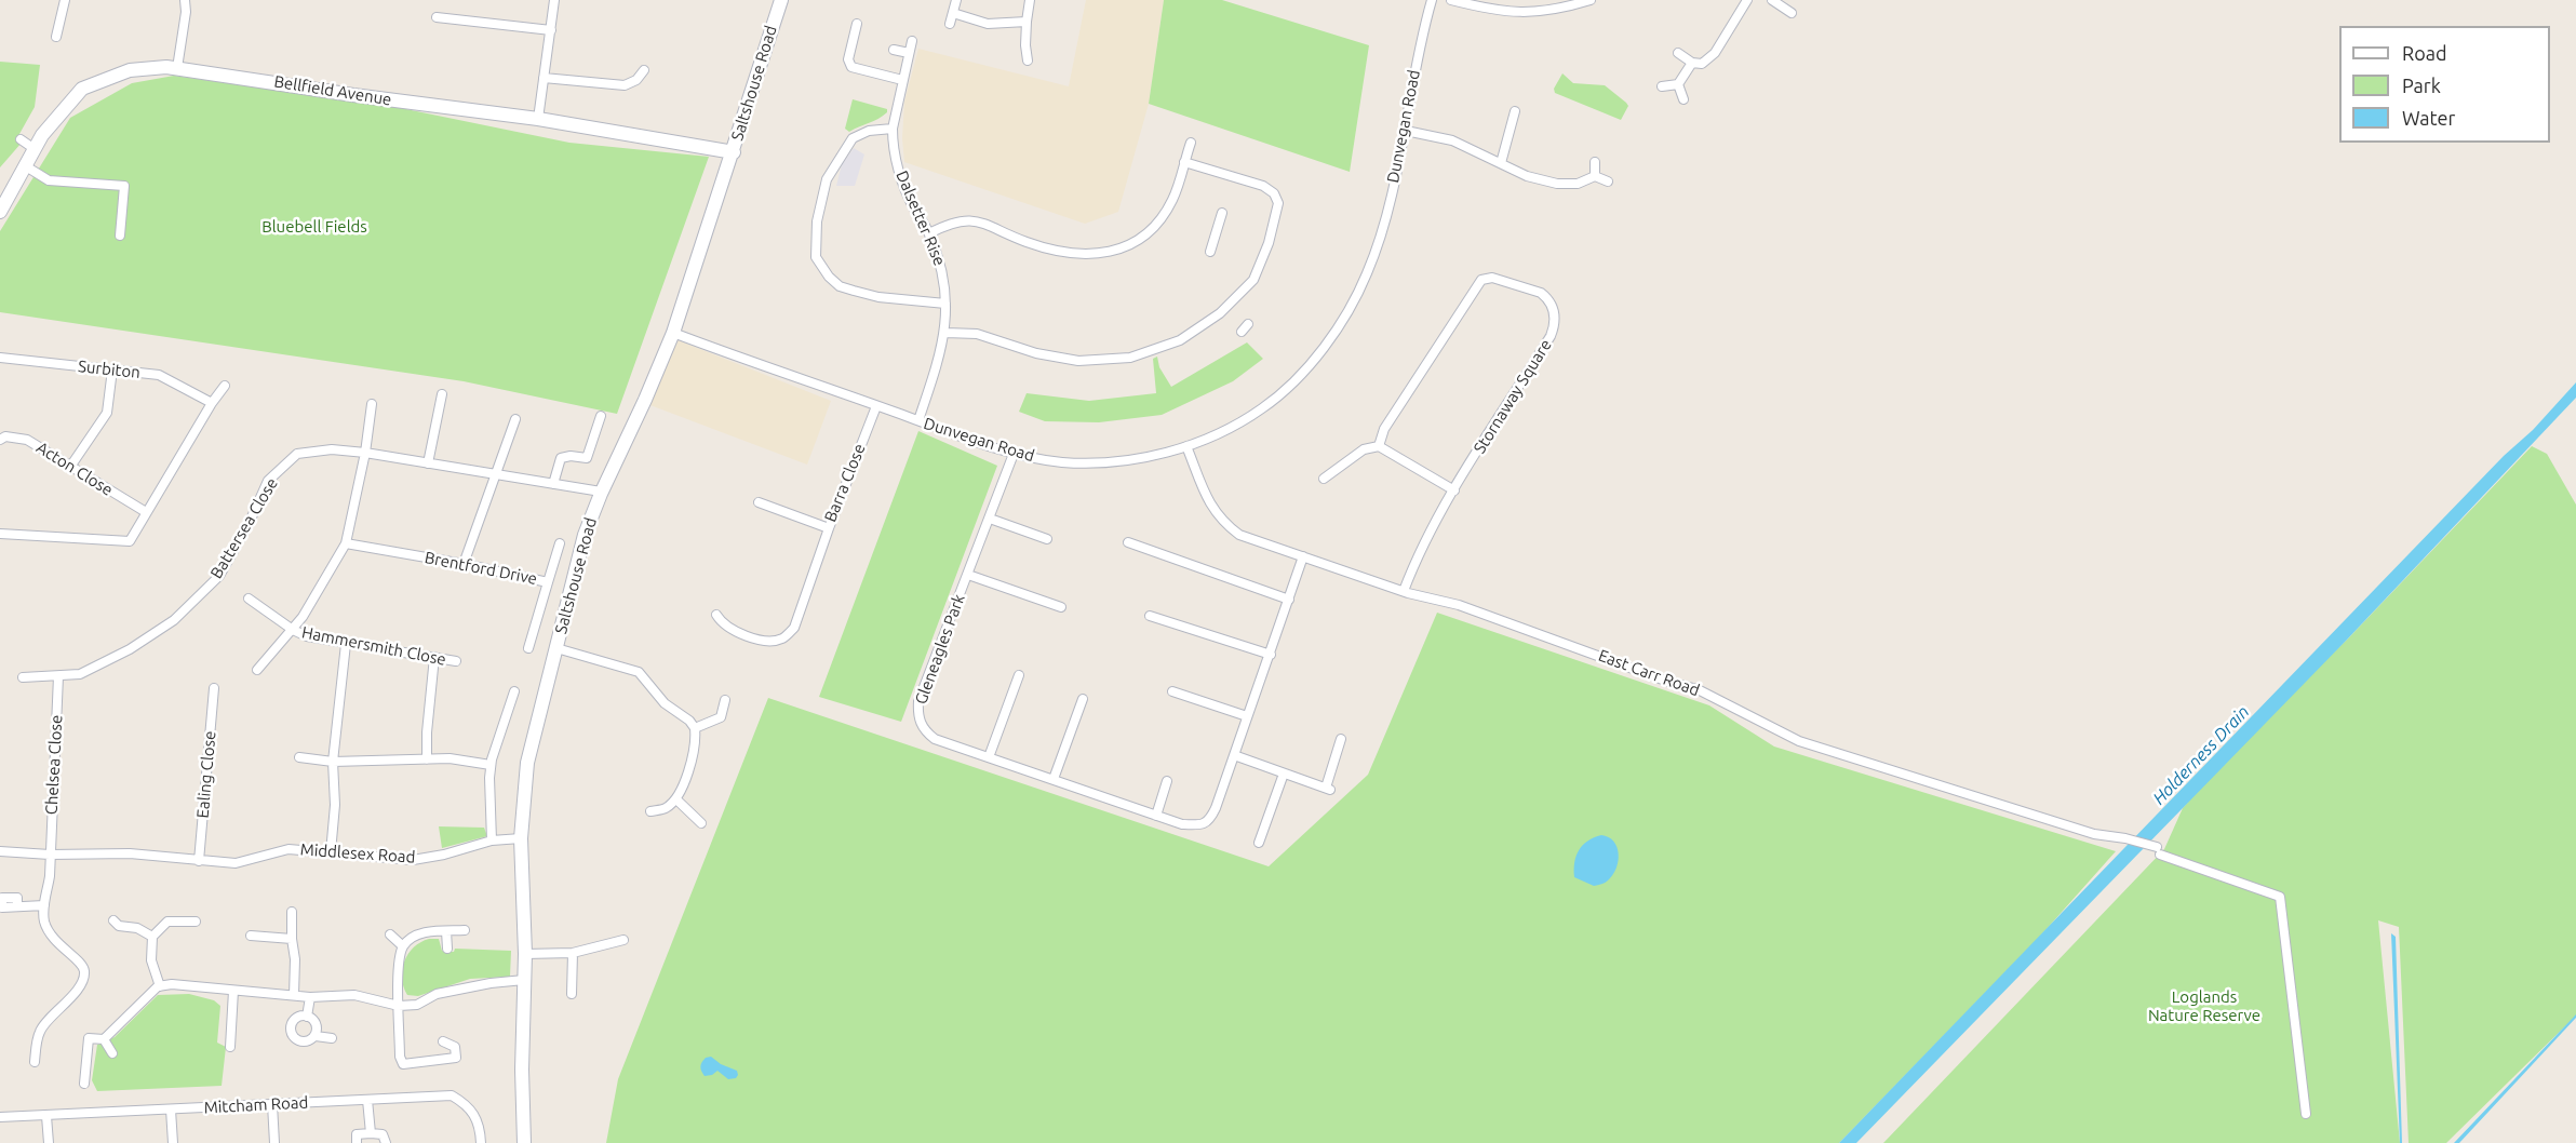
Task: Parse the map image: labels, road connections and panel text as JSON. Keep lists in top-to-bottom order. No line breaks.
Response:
{"streets":{"main road":["Saltshouse Road","Bellfield Avenue"],"street":["Dunvegan Road","Dalsetter Rise","Surbiton","Stornaway Square","Acton Close","Barra Close","Battersea Close","Brentford Drive","Hammersmith Close","Gleneagles Park","East Carr Road","Chelsea Close","Ealing Close","Middlesex Road","Mitcham Road"]},"crossings":[["Saltshouse Road","Bellfield Avenue"],["Saltshouse Road","Dunvegan Road"],["Saltshouse Road","Battersea Close"],["Saltshouse Road","Middlesex Road"],["Dunvegan Road","Dalsetter Rise"],["Dunvegan Road","Barra Close"],["Dunvegan Road","Gleneagles Park"],["Dunvegan Road","East Carr Road"],["Stornaway Square","East Carr Road"],["Battersea Close","Chelsea Close"],["Gleneagles Park","East Carr Road"],["Chelsea Close","Middlesex Road"],["Ealing Close","Middlesex Road"]],"water":["Holderness Drain"],"parks":["Bluebell Fields","Loglands Nature Reserve"],"legend":["Road","Park","Water"]}
